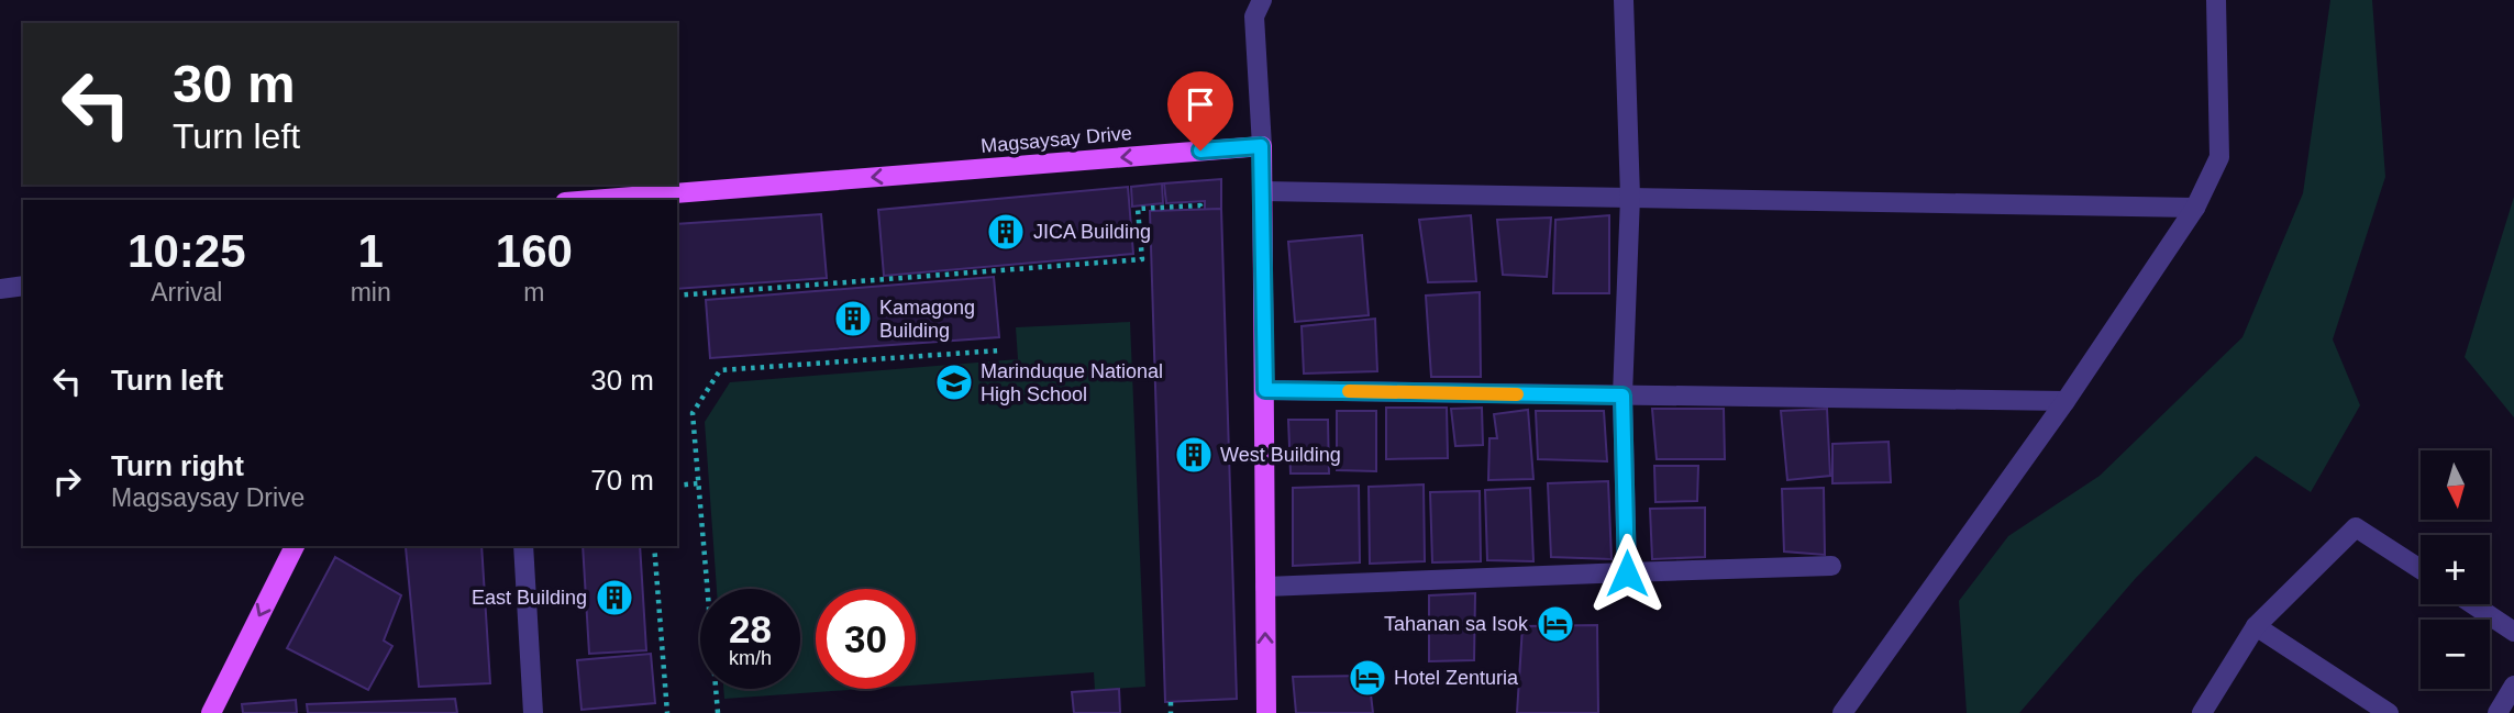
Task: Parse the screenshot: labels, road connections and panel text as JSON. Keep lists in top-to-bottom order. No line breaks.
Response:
{"streets":{"main road":["Magsaysay Drive"]},"one_way":["Magsaysay Drive"],"places":{"building":["JICA Building","Kamagong Building","West Building","East Building"],"school or university":["Marinduque National High School"],"hotel":["Tahanan sa Isok","Hotel Zenturia"]},"north":"bottom","page":{"turn":["30 m","Turn left"],"eta":["10:25","Arrival","1","min","160","m"],"list":[{"name":"Turn left","value":"30 m"},{"name":"Turn right","note":"Magsaysay Drive","value":"70 m"}],"map_buttons":["+","−"],"speed":"28 km/h","limit":"30"}}
